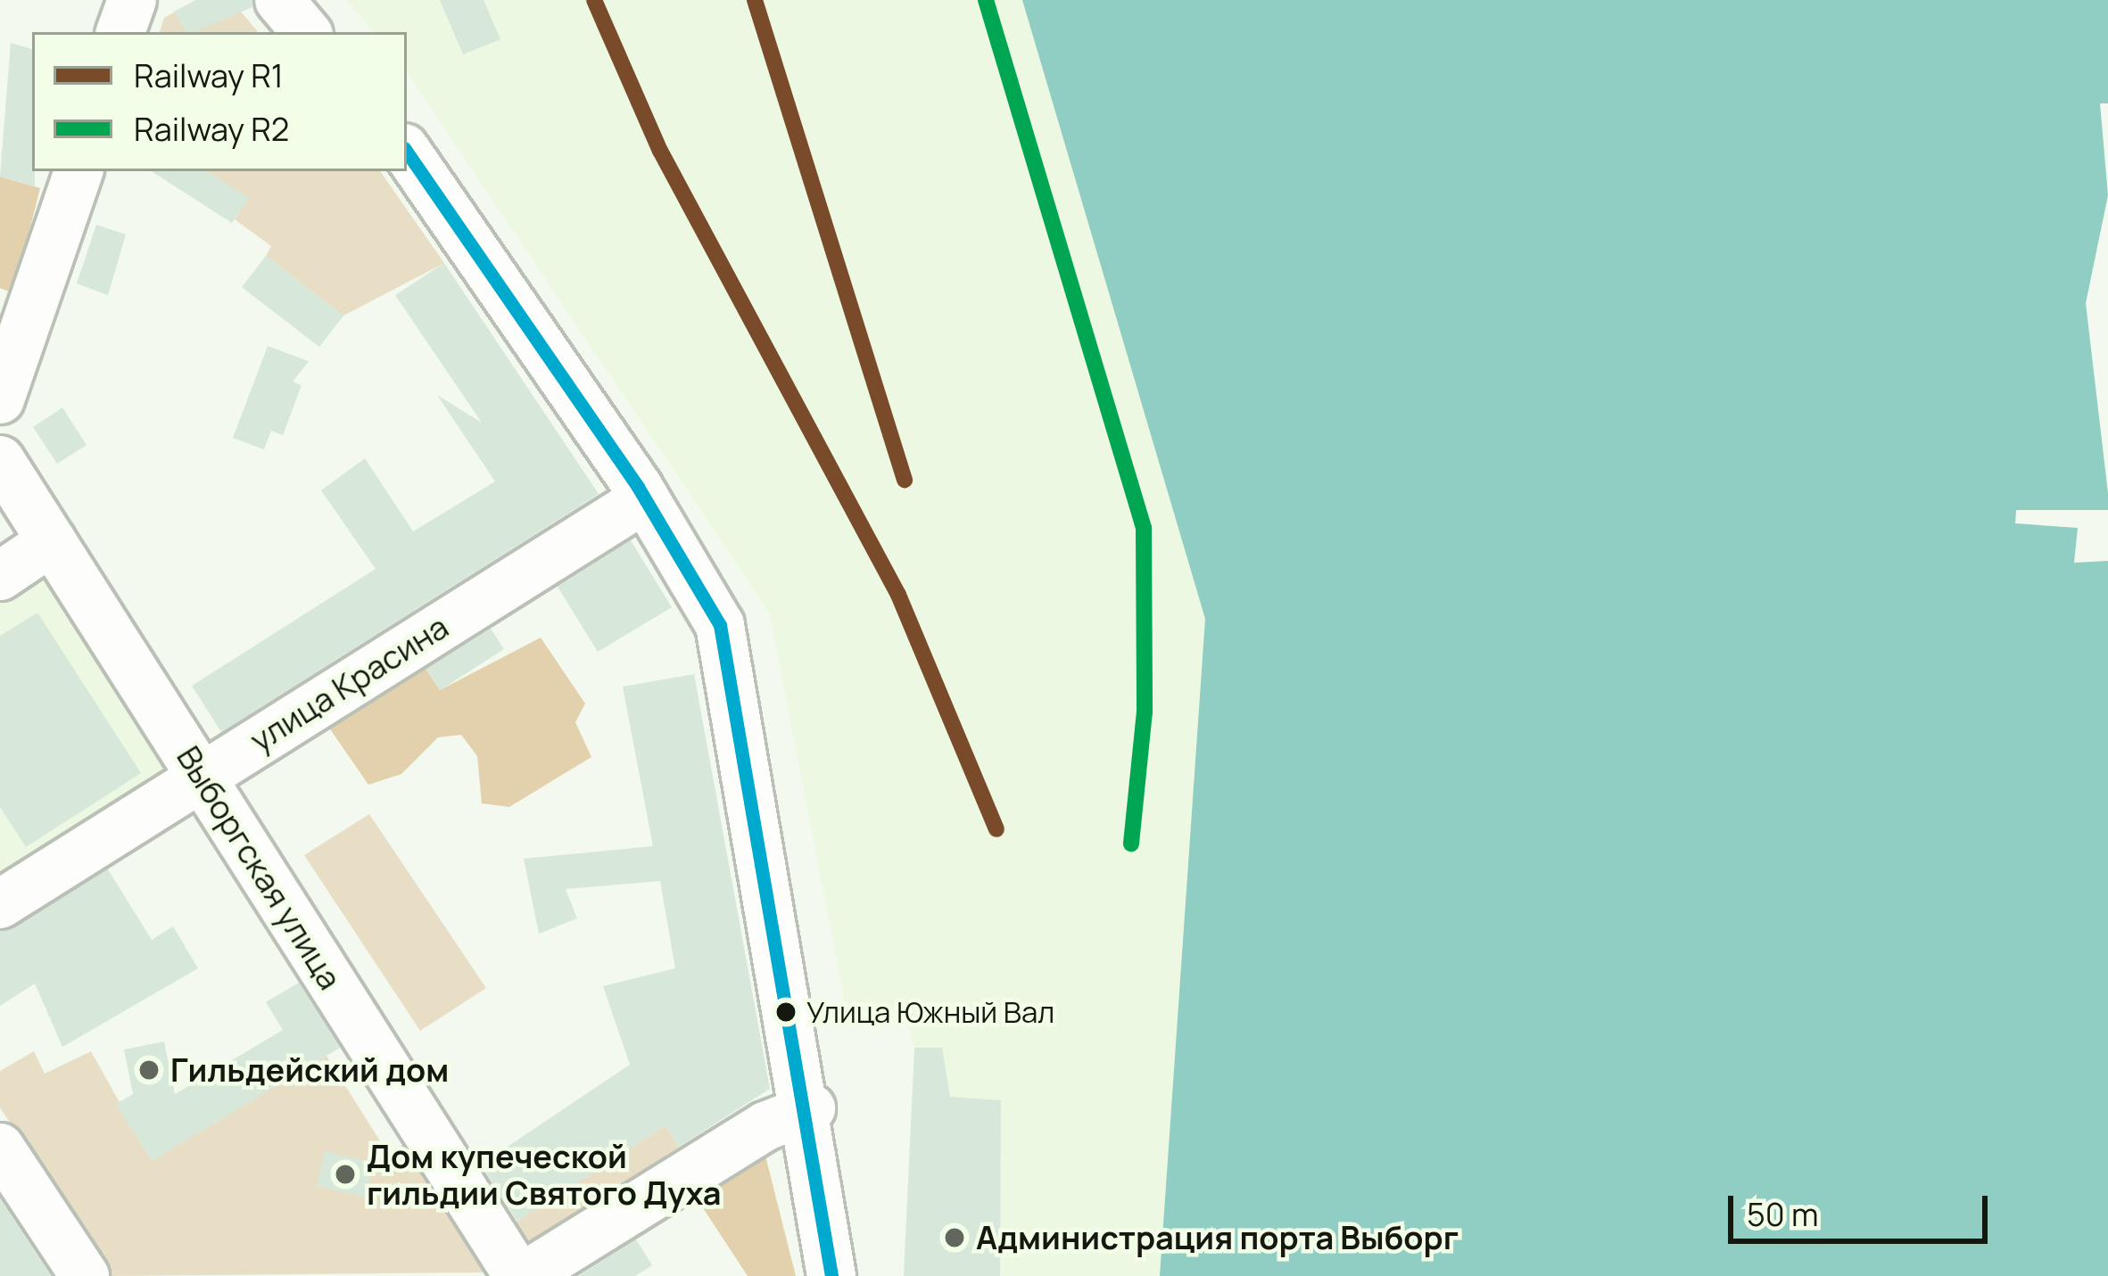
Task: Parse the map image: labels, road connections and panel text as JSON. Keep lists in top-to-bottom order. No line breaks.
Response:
{"streets":{"street":["улица Красина","Выборгская улица"]},"crossings":[["улица Красина","Выборгская улица"]],"places":["Улица Южный Вал","Гильдейский дом","Дом купеческой гильдии Святого Духа","Администрация порта Выборг"],"lines":["rail line R1","rail line R2"],"legend":["Railway R1","Railway R2"],"scale_bar":"50 m"}
